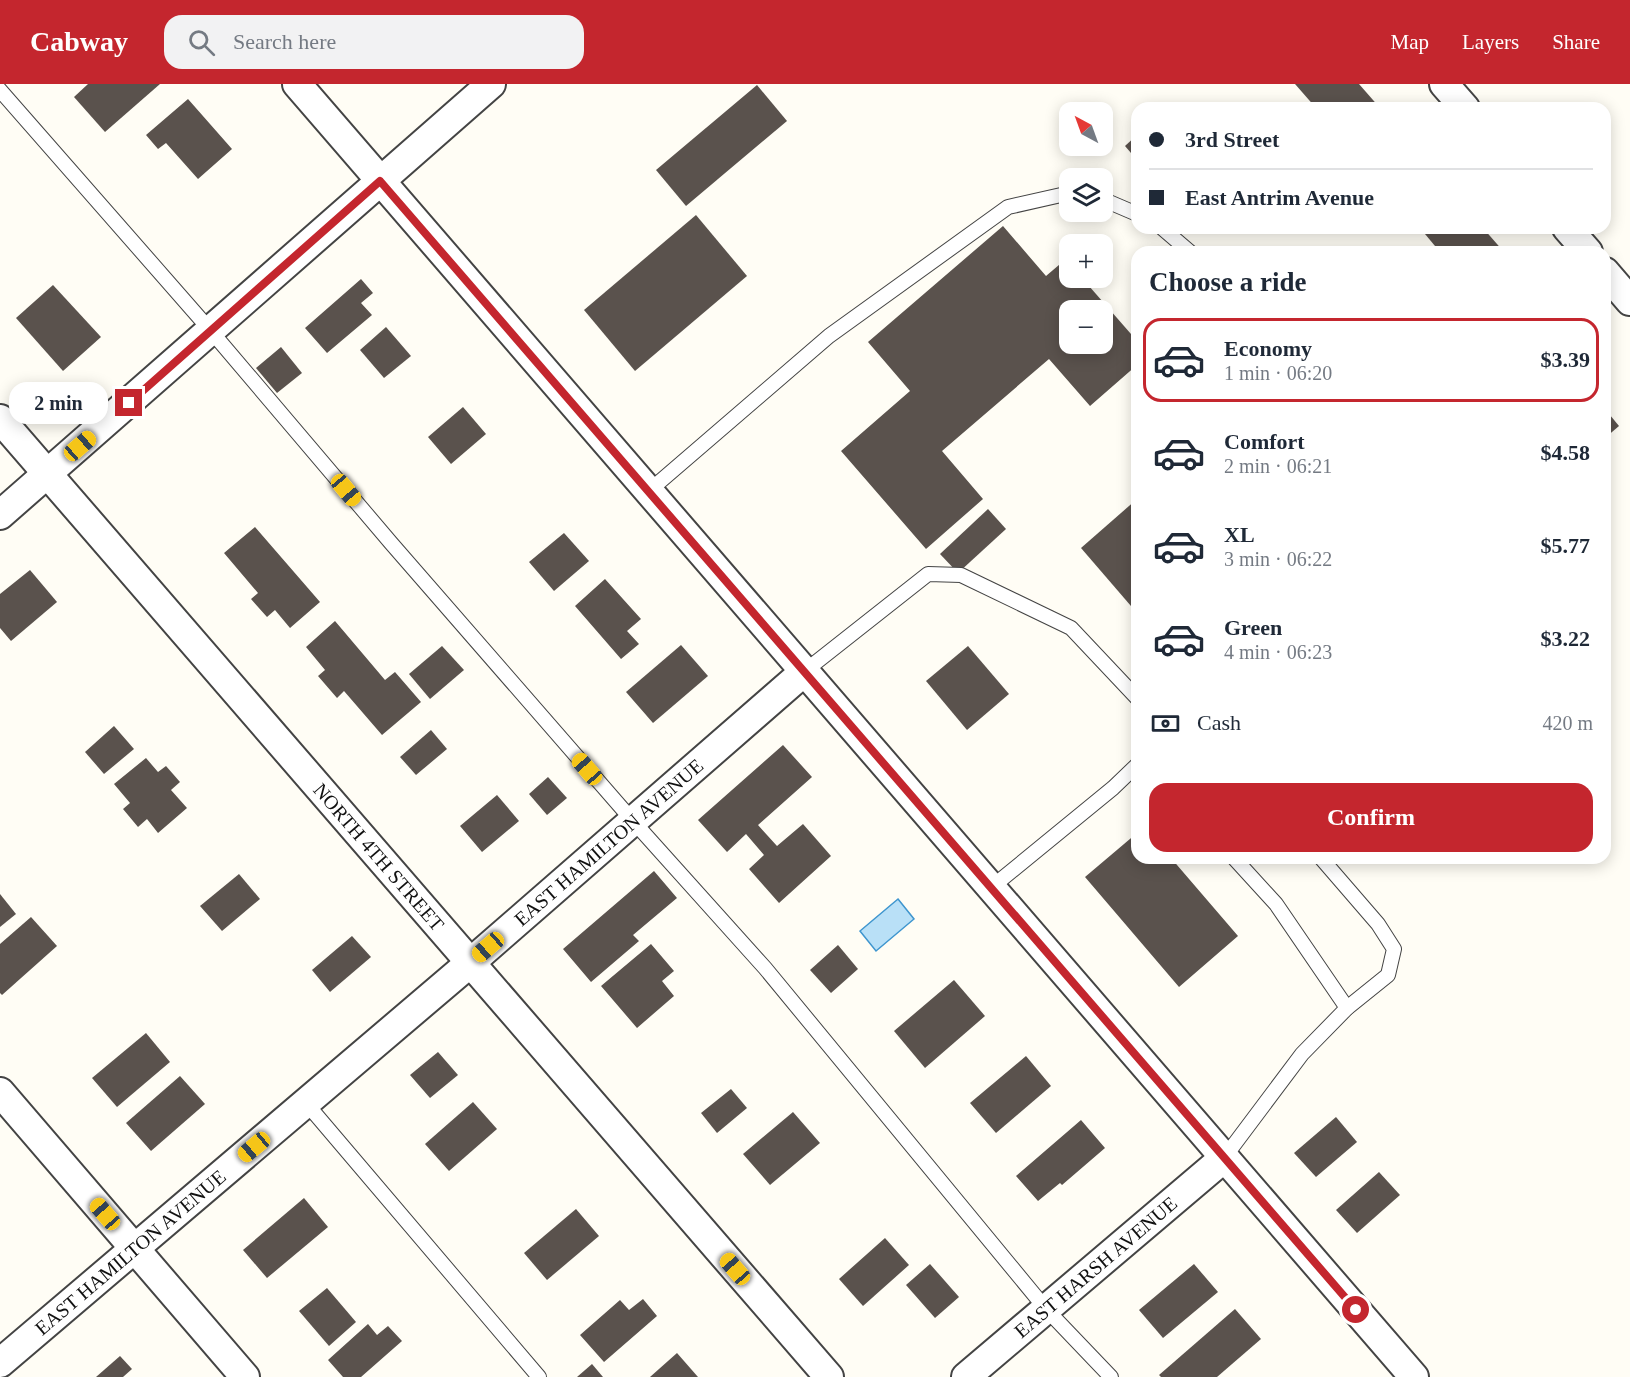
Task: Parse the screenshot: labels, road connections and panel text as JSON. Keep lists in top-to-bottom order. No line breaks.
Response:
{"streets":{"street":["EAST HAMILTON AVENUE","NORTH 4TH STREET","EAST HARSH AVENUE"]},"crossings":[["EAST HAMILTON AVENUE","NORTH 4TH STREET"]],"north":"top left","page":{"header":"Cabway","search":"Search here","nav":["Map","Layers","Share"],"map_buttons":["+","−"],"banner":["3rd Street","East Antrim Avenue"],"heading":"Choose a ride","list":[{"name":"Economy","note":"1 min · 06:20","value":"$3.39"},{"name":"Comfort","note":"2 min · 06:21","value":"$4.58"},{"name":"XL","note":"3 min · 06:22","value":"$5.77"},{"name":"Green","note":"4 min · 06:23","value":"$3.22"}],"bubble":"2 min","pay":["Cash","420 m"],"buttons":"Confirm"}}
